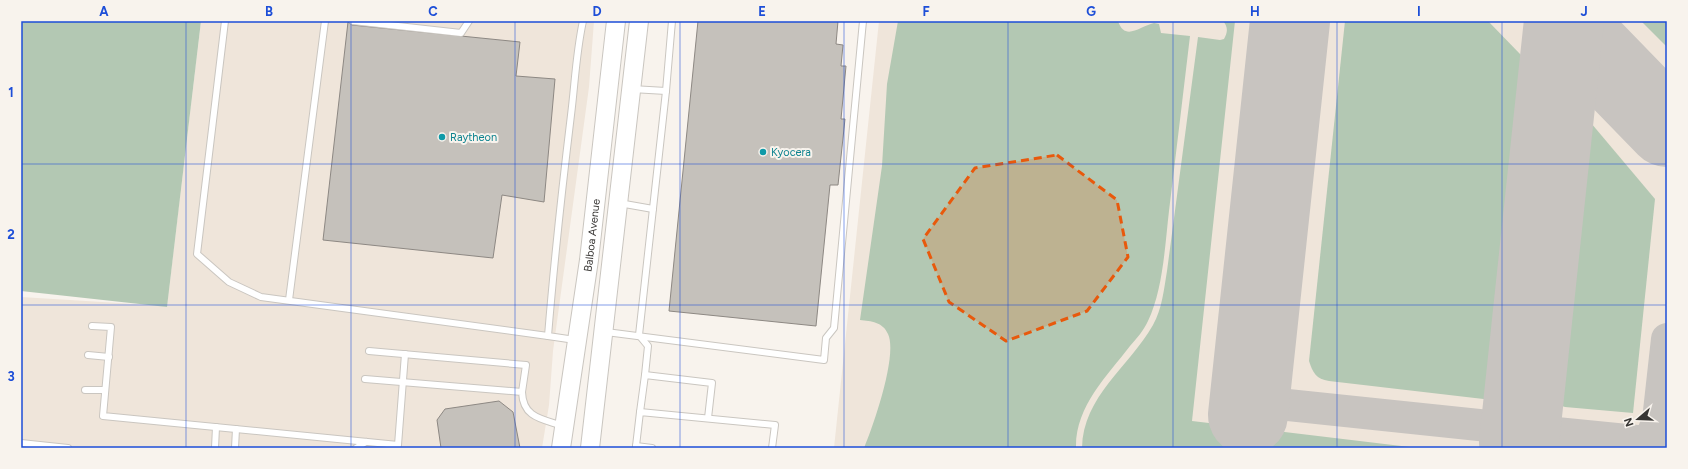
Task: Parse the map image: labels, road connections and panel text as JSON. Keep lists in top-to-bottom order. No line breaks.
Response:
{"streets":{"main road":["Balboa Avenue"]},"places":["Raytheon","Kyocera"],"north":"left","grid":{"columns":["A","B","C","D","E","F","G","H","I","J"],"rows":["1","2","3"]}}
